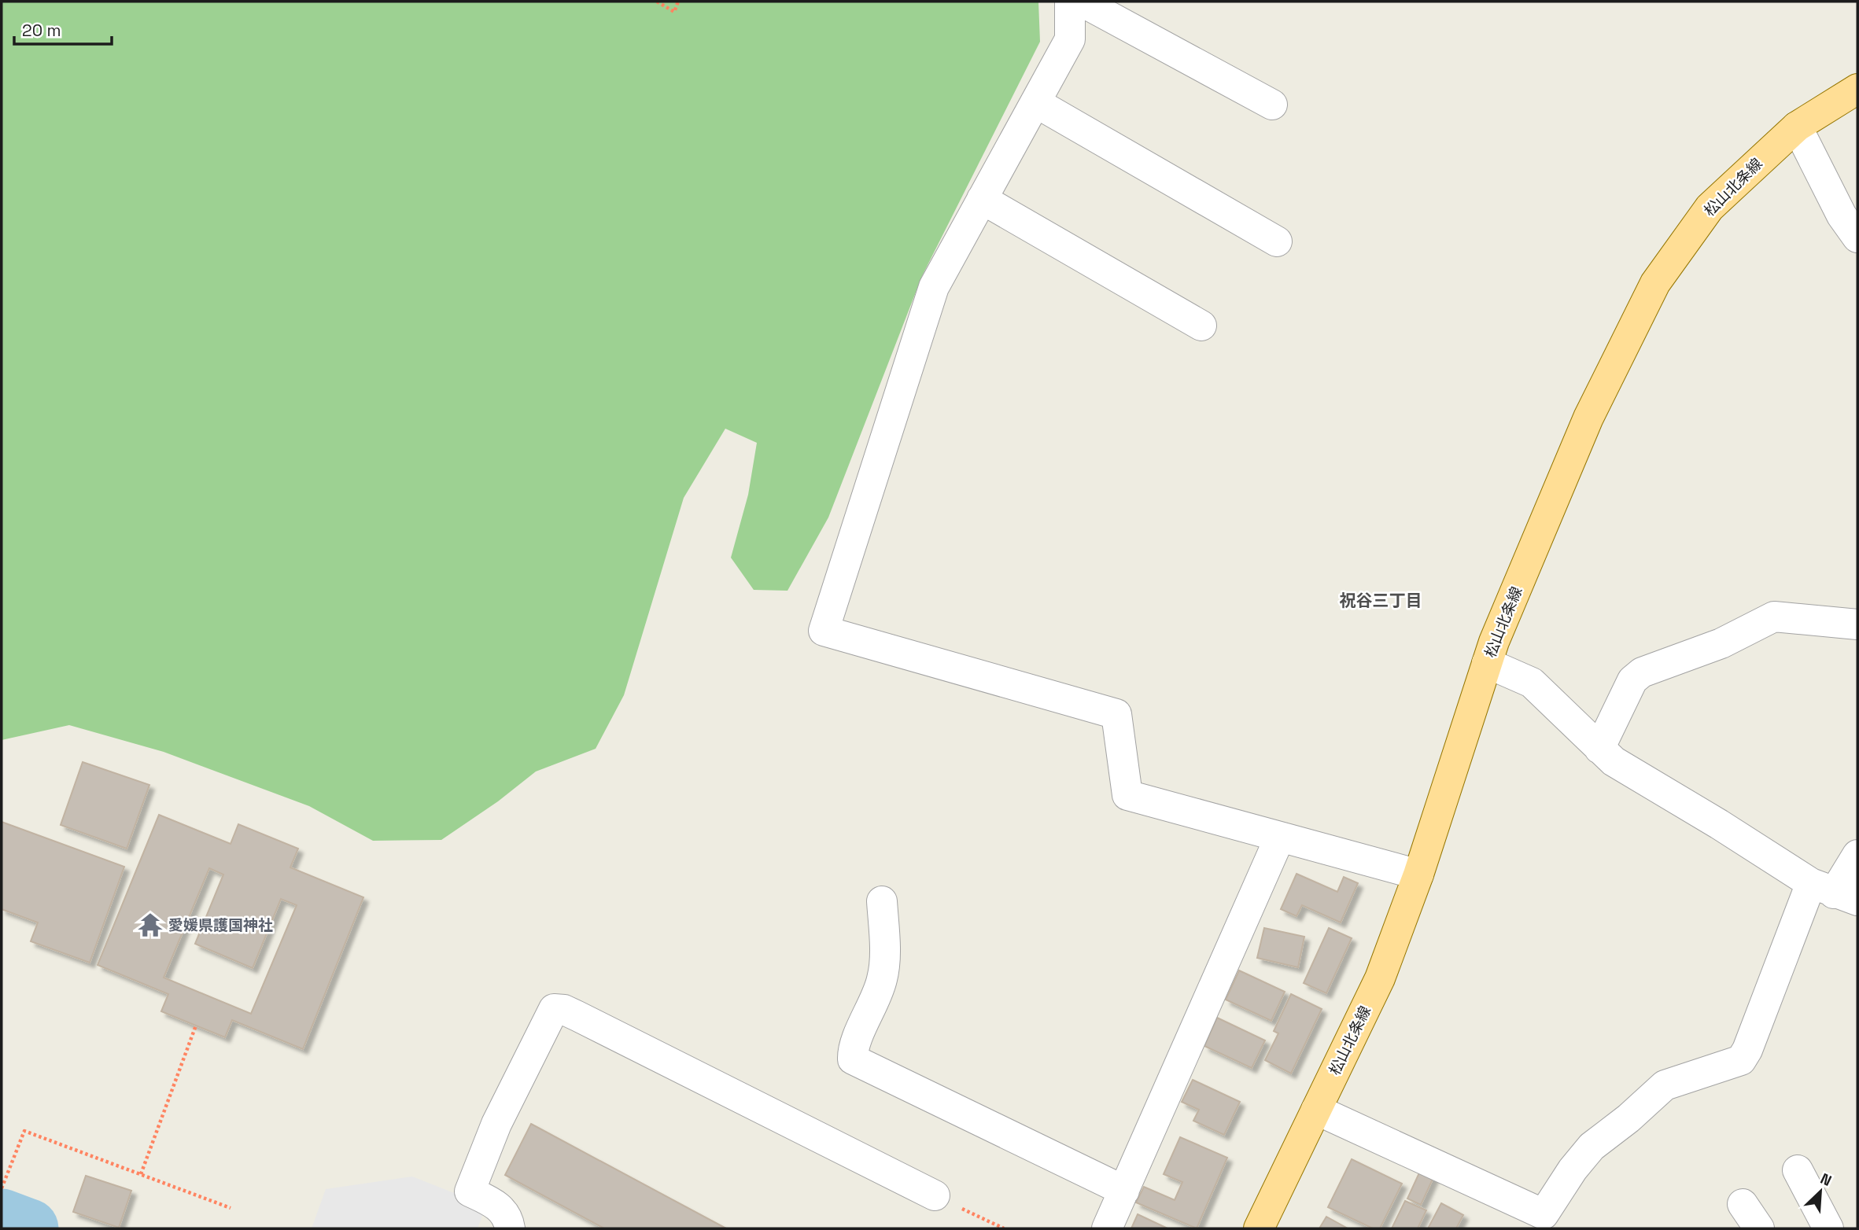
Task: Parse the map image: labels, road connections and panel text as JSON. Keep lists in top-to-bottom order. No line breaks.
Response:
{"streets":{"main road":["松山北条線"]},"districts":["祝谷三丁目"],"places":{"temple":["愛媛県護国神社"]},"scale_bar":"20 m","north":"top right"}
